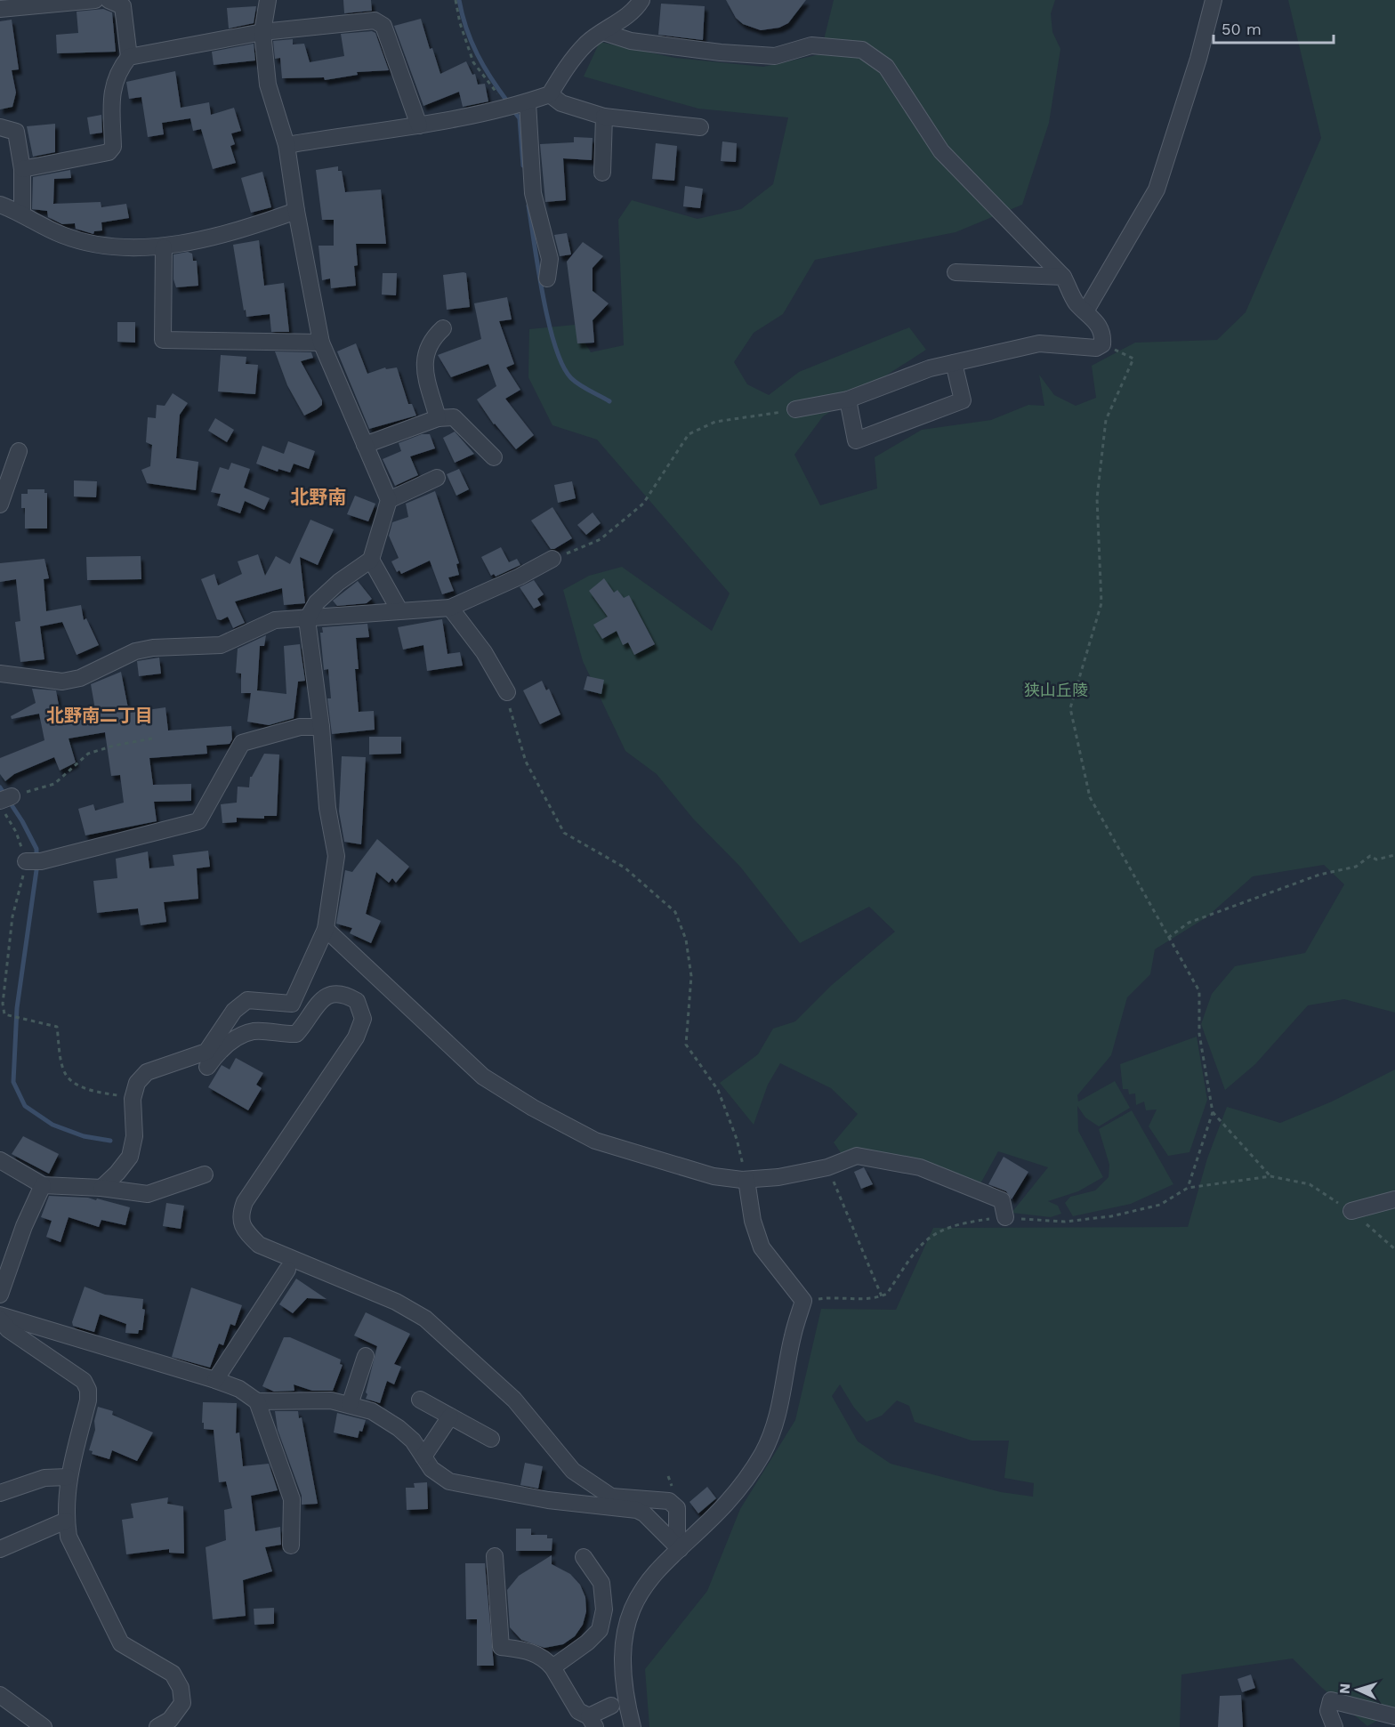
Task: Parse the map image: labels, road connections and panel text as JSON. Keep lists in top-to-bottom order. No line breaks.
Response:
{"districts":["北野南","北野南二丁目"],"parks":["狭山丘陵"],"scale_bar":"50 m","north":"left"}
